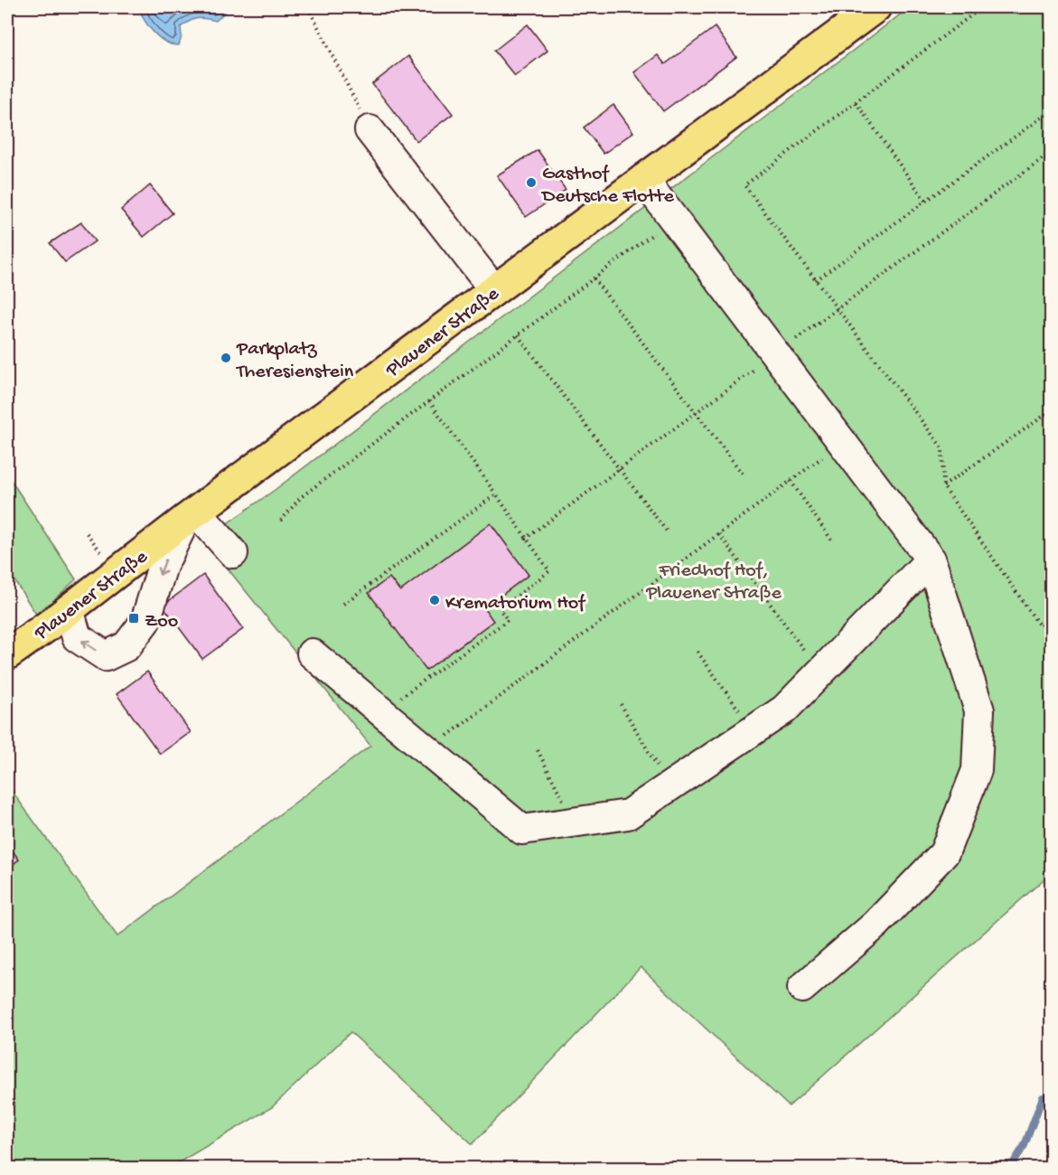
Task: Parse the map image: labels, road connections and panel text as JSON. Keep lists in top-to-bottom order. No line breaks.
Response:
{"streets":{"main road":["Plauener Straße"]},"parks":["Friedhof Hof, Plauener Straße"],"places":{"other":["Gasthof Deutsche Flotte","Parkplatz Theresienstein","Krematorium Hof"],"transit":["Zoo"]}}
